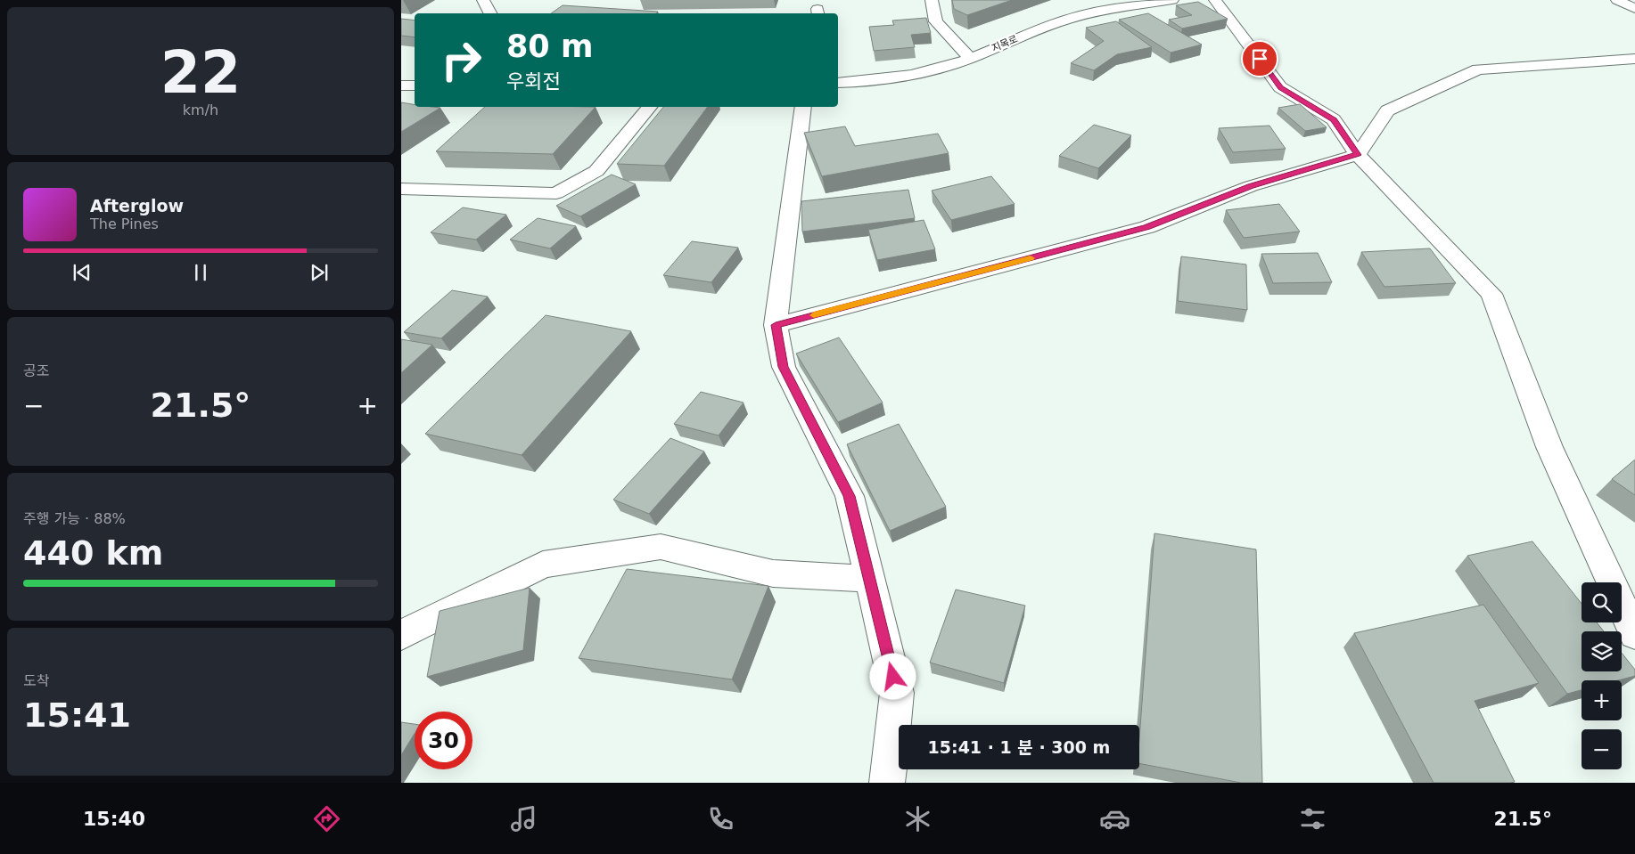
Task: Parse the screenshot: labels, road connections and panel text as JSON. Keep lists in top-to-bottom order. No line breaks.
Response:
{"streets":{"street":["지목로"]},"page":{"tile":[["22","km/h"],"공조",["주행 가능 · 88%","440 km"],["도착","15:41"]],"turn":["80 m","우회전"],"song":["Afterglow","The Pines"],"heat":["−","21.5°","+"],"map_buttons":["+","−"],"limit":"30","trip":"15:41 · 1 분 · 300 m","tabs":["15:40","21.5°"]}}
